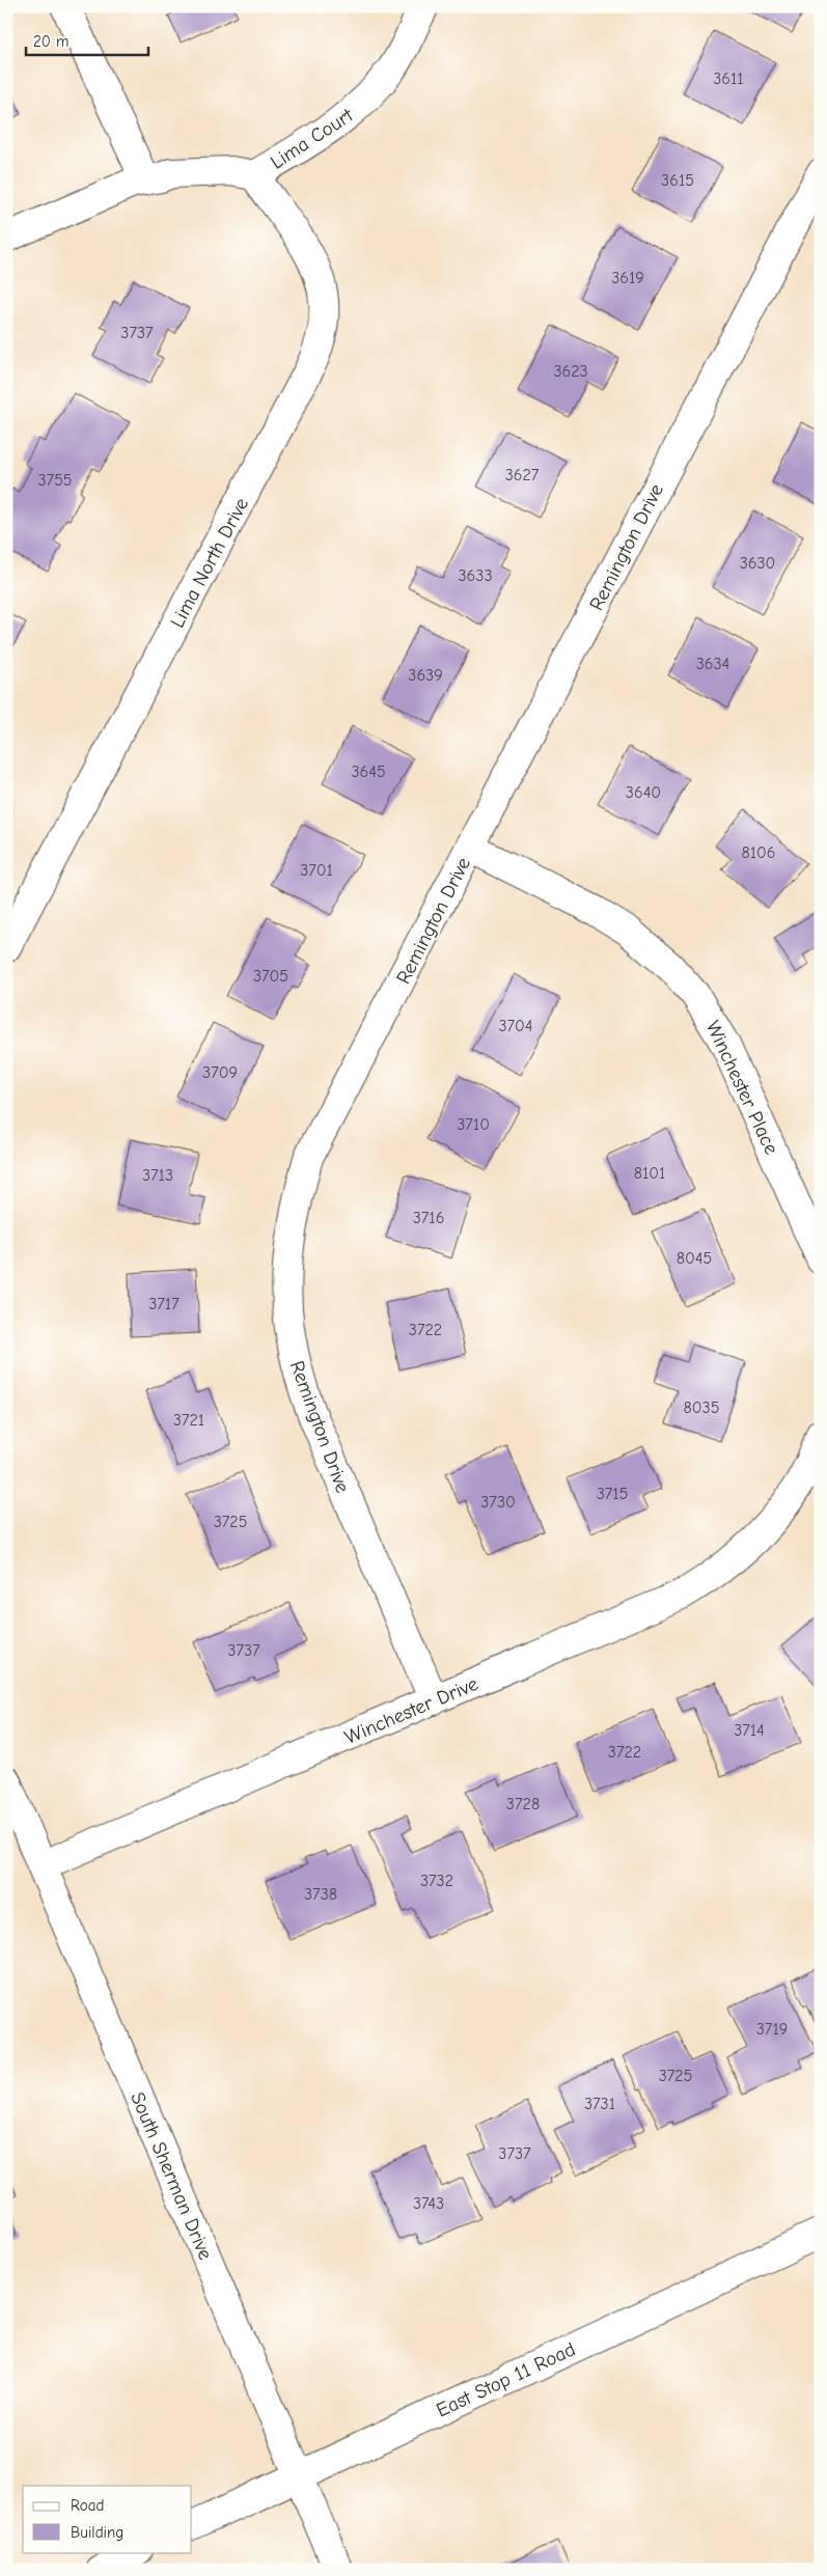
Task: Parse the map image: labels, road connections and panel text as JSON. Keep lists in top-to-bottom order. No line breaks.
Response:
{"streets":{"street":["Lima Court","Remington Drive","Lima North Drive","Winchester Place","Winchester Drive","South Sherman Drive","East Stop 11 Road"]},"crossings":[["Lima Court","Lima North Drive"],["Remington Drive","Winchester Place"],["Remington Drive","Winchester Drive"],["Winchester Drive","South Sherman Drive"],["South Sherman Drive","East Stop 11 Road"]],"house_numbers":["3611","3615","3619","3737","3623","3627","3755","3630","3633","3634","3639","3645","3640","8106","3701","3705","3704","3709","3710","8101","3713","3716","8045","3717","3722","8035","3721","3715","3730","3725","3737","3714","3722","3728","3732","3738","3719","3725","3731","3737","3743"],"legend":["Road","Building"],"scale_bar":"20 m"}
